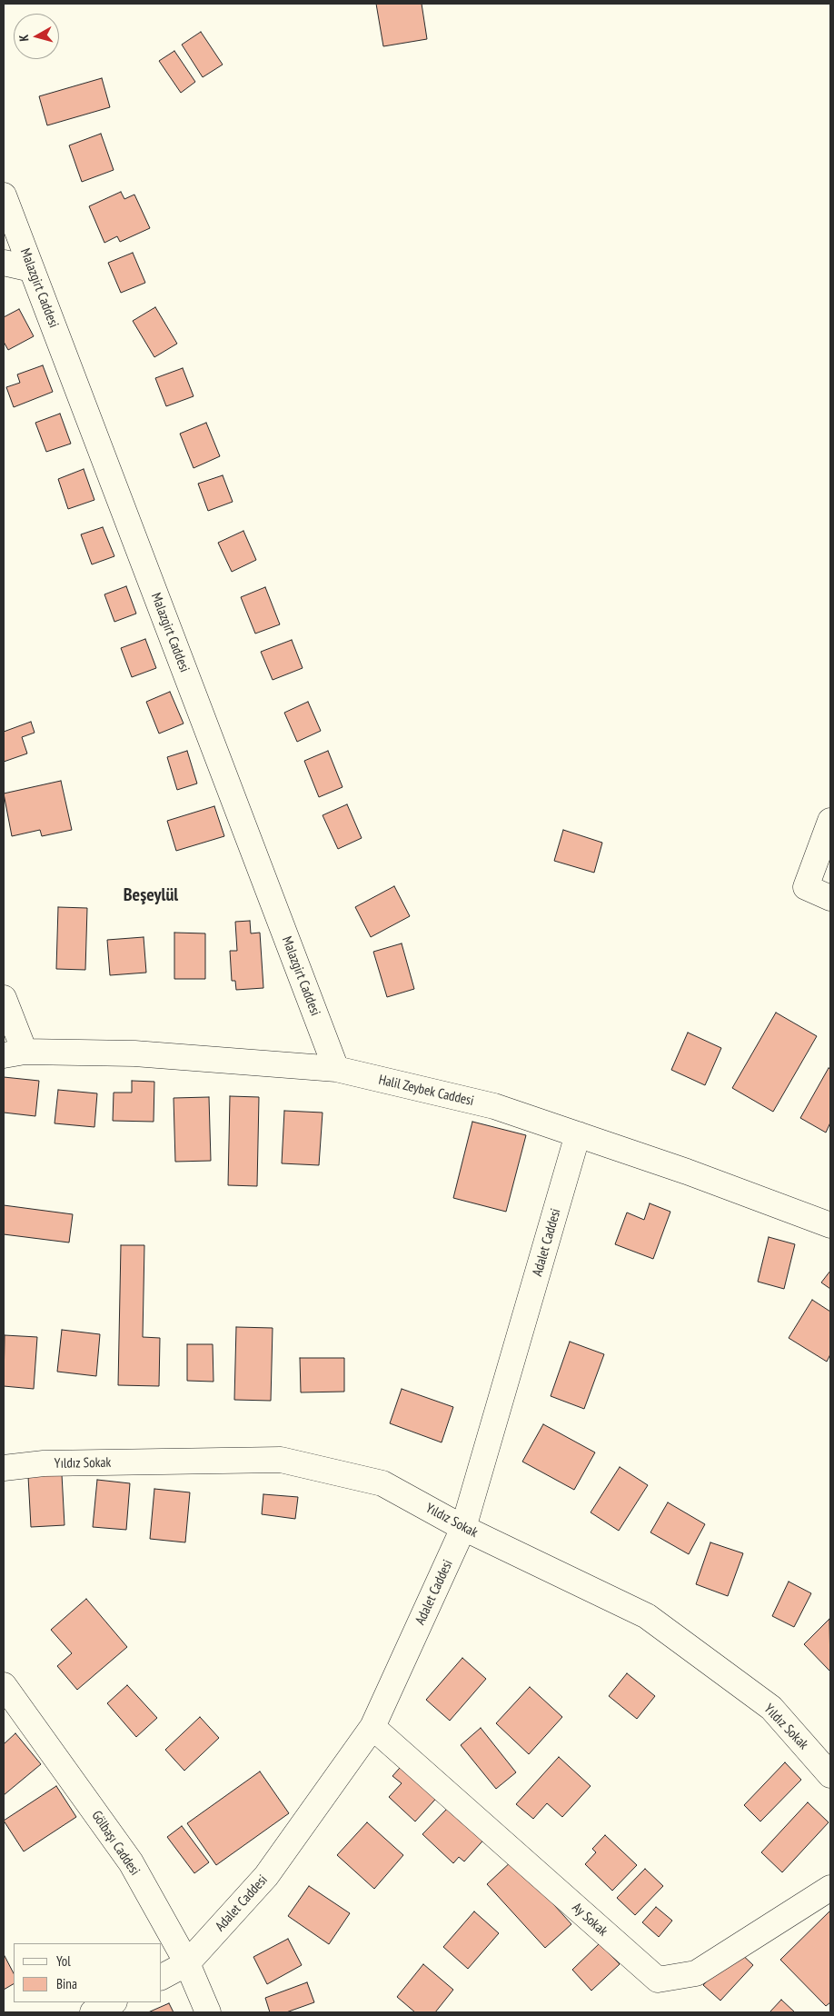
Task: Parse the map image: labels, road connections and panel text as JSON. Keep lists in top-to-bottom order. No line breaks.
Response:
{"streets":{"street":["Malazgirt Caddesi","Halil Zeybek Caddesi","Adalet Caddesi","Yıldız Sokak","Gölbaşı Caddesi","Ay Sokak"]},"crossings":[["Malazgirt Caddesi","Halil Zeybek Caddesi"],["Halil Zeybek Caddesi","Adalet Caddesi"],["Adalet Caddesi","Yıldız Sokak"],["Adalet Caddesi","Gölbaşı Caddesi"],["Adalet Caddesi","Ay Sokak"]],"districts":["Beşeylül"],"legend":["Yol","Bina"],"north":"left"}
